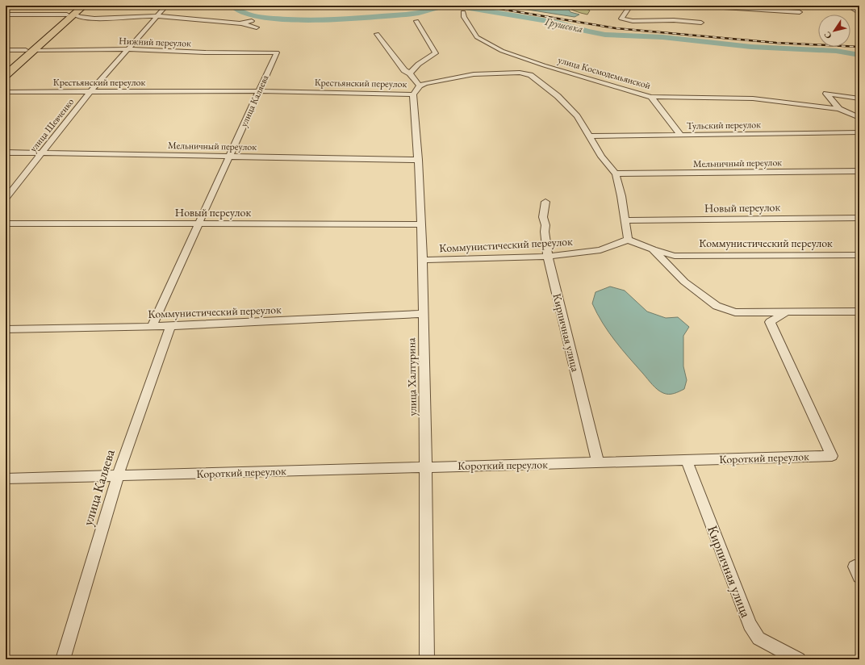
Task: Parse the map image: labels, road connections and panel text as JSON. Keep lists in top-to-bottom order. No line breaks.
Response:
{"streets":{"street":["Нижний переулок","улица Космодемьянской","Крестьянский переулок","улица Каляева","улица Шевченко","Тульский переулок","Мельничный переулок","Новый переулок","Коммунистический переулок","Кирпичная улица","улица Халтурина","Короткий переулок"]},"crossings":[["Нижний переулок","улица Каляева"],["Нижний переулок","улица Шевченко"],["улица Космодемьянской","Крестьянский переулок"],["Крестьянский переулок","улица Каляева"],["Крестьянский переулок","улица Шевченко"],["Крестьянский переулок","Тульский переулок"],["Крестьянский переулок","Мельничный переулок"],["Крестьянский переулок","Новый переулок"],["Крестьянский переулок","Коммунистический переулок"],["Крестьянский переулок","улица Халтурина"],["улица Каляева","Мельничный переулок"],["улица Каляева","Новый переулок"],["улица Каляева","Коммунистический переулок"],["улица Каляева","Короткий переулок"],["улица Шевченко","Мельничный переулок"],["Мельничный переулок","улица Халтурина"],["Новый переулок","улица Халтурина"],["Коммунистический переулок","Кирпичная улица"],["Коммунистический переулок","улица Халтурина"],["Кирпичная улица","Короткий переулок"],["улица Халтурина","Короткий переулок"]],"water":["Грушевка"],"north":"bottom left"}
